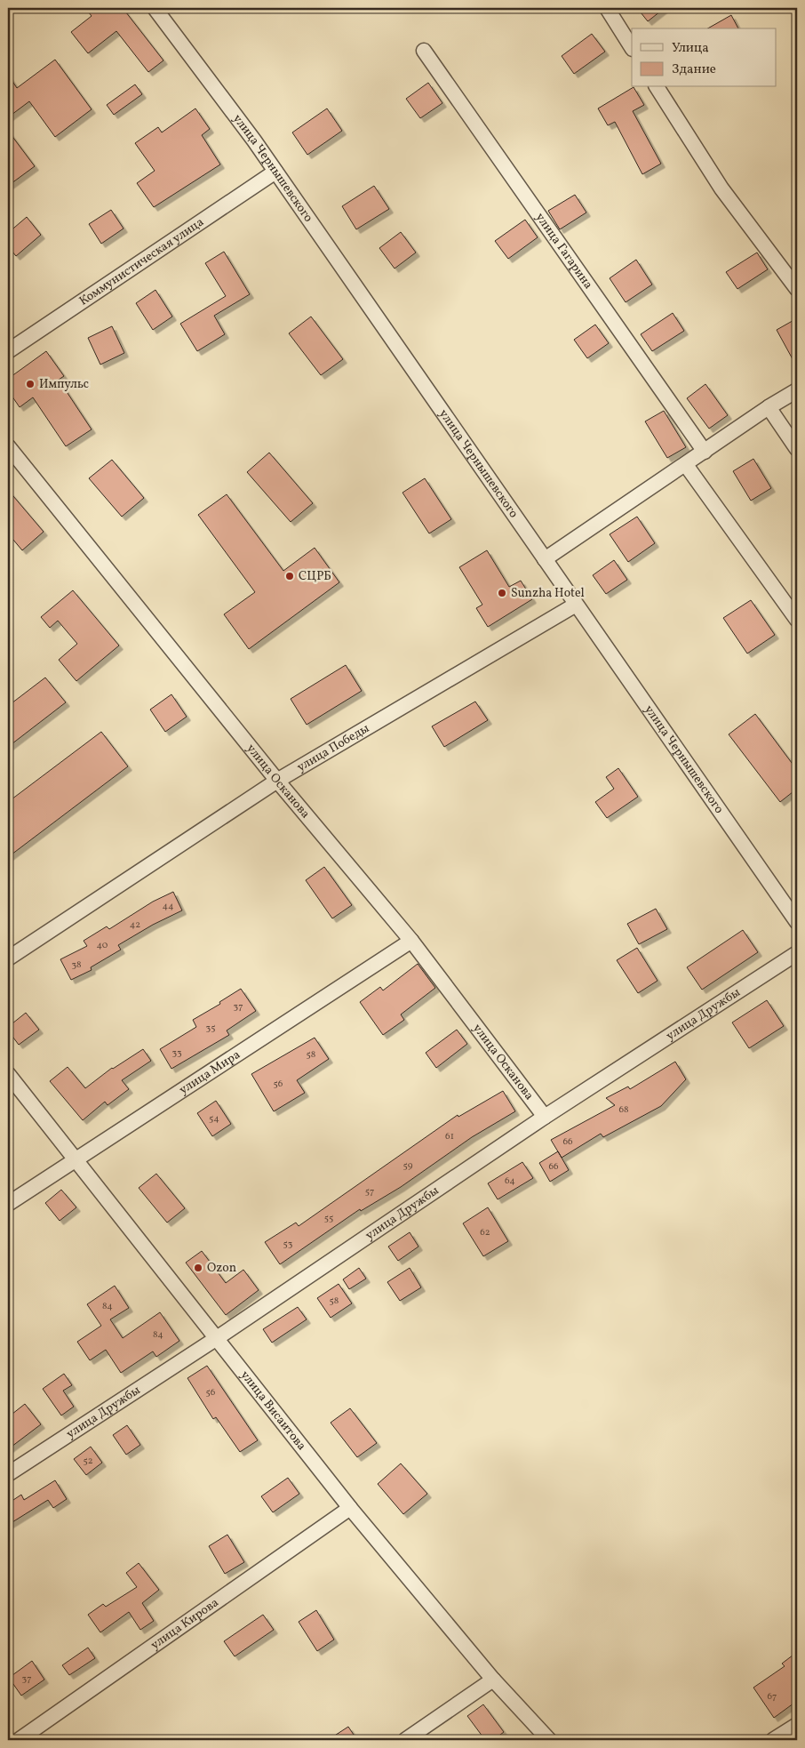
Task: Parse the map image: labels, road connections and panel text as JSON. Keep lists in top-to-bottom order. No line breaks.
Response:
{"streets":{"street":["улица Чернышевского","улица Гагарина","Коммунистическая улица","улица Победы","улица Осканова","улица Дружбы","улица Мира","улица Висаитова","улица Кирова"]},"crossings":[["улица Чернышевского","Коммунистическая улица"],["улица Чернышевского","улица Победы"],["улица Победы","улица Осканова"],["улица Осканова","улица Дружбы"],["улица Осканова","улица Мира"],["улица Дружбы","улица Висаитова"],["улица Мира","улица Висаитова"],["улица Висаитова","улица Кирова"]],"places":["Импульс","СЦРБ","Sunzha Hotel","Ozon"],"house_numbers":["44","42","40","38","37","35","33","58","56","68","54","61","66","59","66","64","57","55","62","53","58","84","84","56","52","37","67"],"legend":["Улица","Здание"]}
